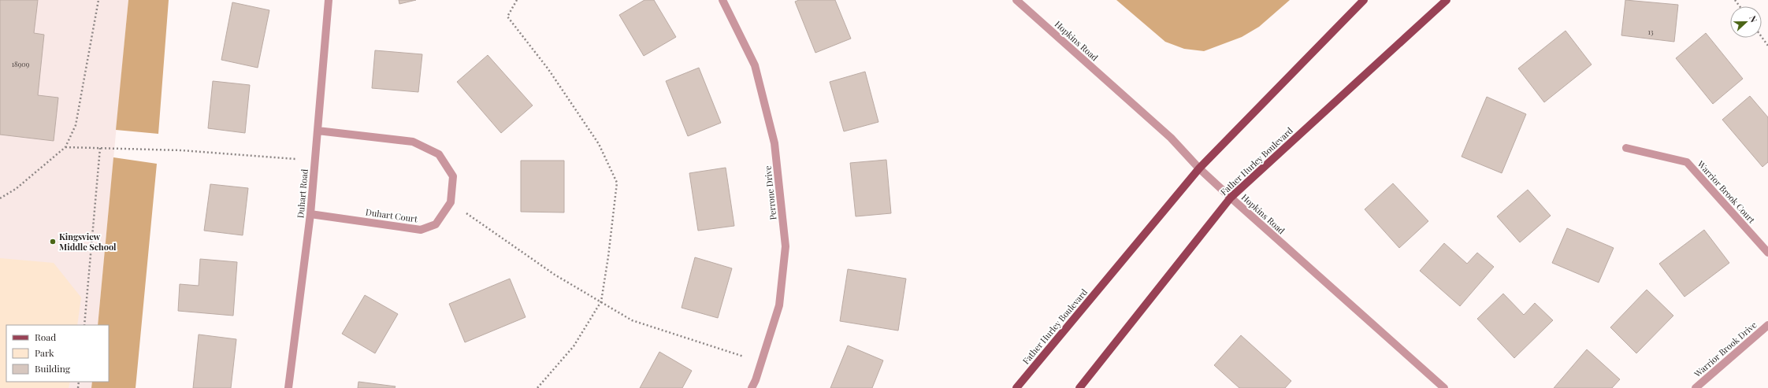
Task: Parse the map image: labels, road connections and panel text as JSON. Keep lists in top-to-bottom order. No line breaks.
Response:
{"streets":{"main road":["Father Hurley Boulevard"],"street":["Hopkins Road","Warrior Brook Court","Perrone Drive","Duhart Road","Duhart Court","Warrior Brook Drive"]},"crossings":[["Hopkins Road","Father Hurley Boulevard"],["Duhart Road","Duhart Court"]],"places":["Kingsview Middle School"],"house_numbers":["13","18909"],"legend":["Road","Park","Building"],"north":"right"}
